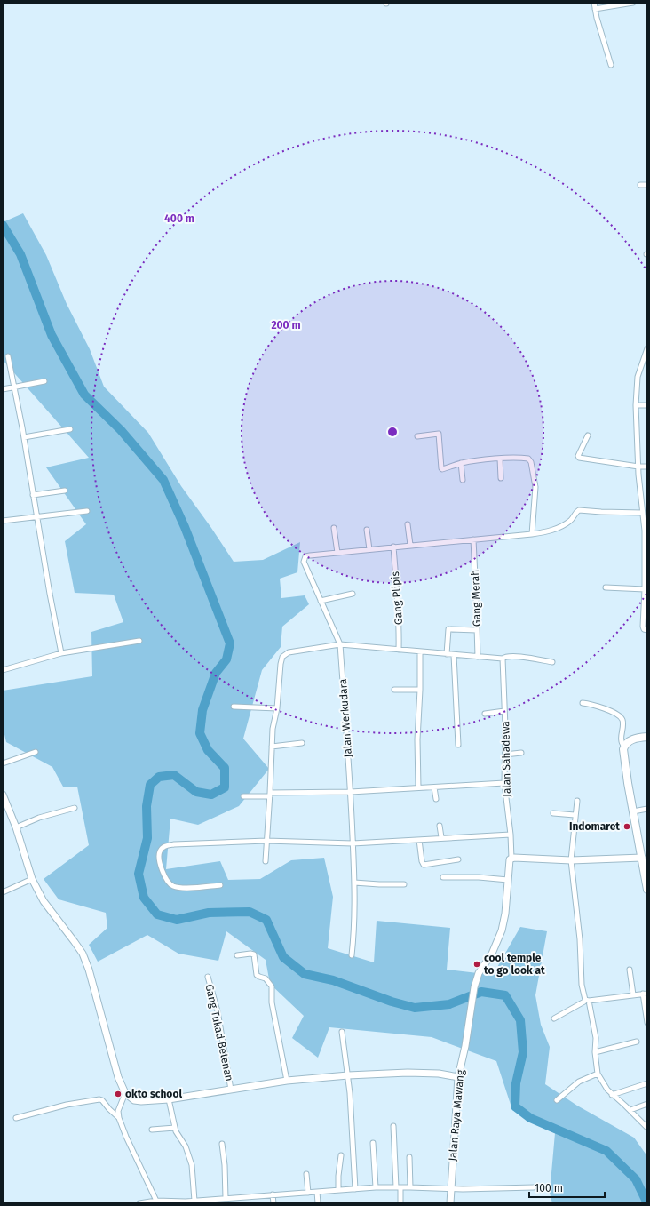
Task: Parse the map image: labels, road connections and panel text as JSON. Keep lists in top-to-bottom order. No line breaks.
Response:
{"streets":{"main road":["Jalan Raya Mawang"],"street":["Gang Plipis","Gang Merah","Jalan Werkudara","Jalan Sahadewa","Gang Tukad Betenan"]},"crossings":[["Jalan Sahadewa","Jalan Raya Mawang"]],"places":["Indomaret","cool temple to go look at","okto school"],"scale_bar":"100 m","rings":["400 m","200 m"]}
